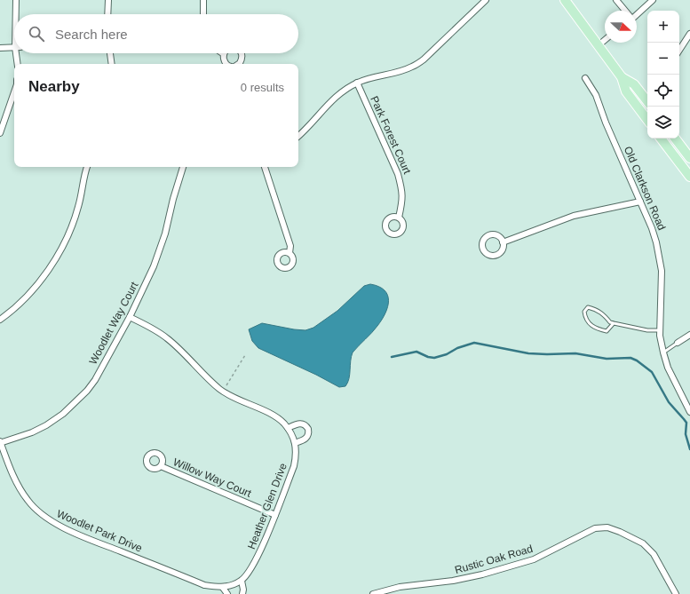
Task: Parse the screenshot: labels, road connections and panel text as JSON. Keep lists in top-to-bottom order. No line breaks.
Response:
{"streets":{"street":["Park Forest Court","Old Clarkson Road","Woodlet Way Court","Willow Way Court","Heather Glen Drive","Woodlet Park Drive","Rustic Oak Road"]},"crossings":[["Woodlet Way Court","Heather Glen Drive"],["Woodlet Way Court","Woodlet Park Drive"],["Willow Way Court","Heather Glen Drive"],["Heather Glen Drive","Woodlet Park Drive"]],"north":"right","page":{"map_buttons":["+","−"],"search":"Search here","heading":["Nearby","0 results"]}}
